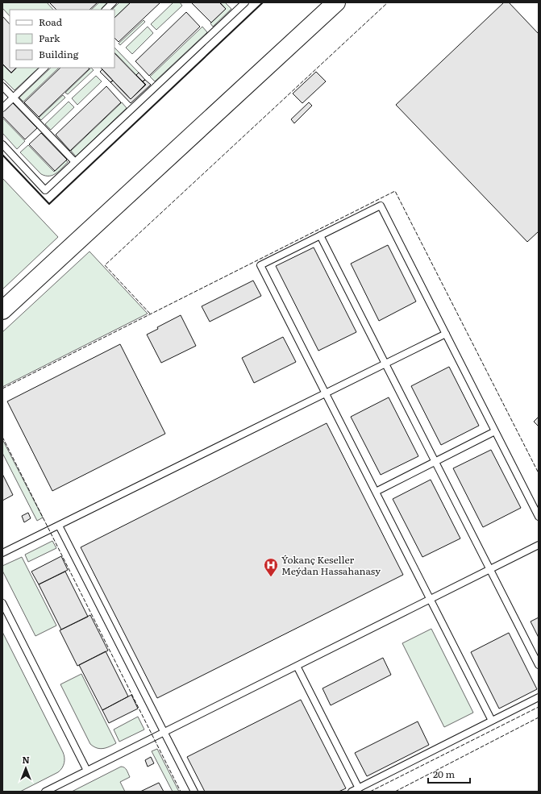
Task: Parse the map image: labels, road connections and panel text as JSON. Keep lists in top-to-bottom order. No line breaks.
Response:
{"places":{"hospital":["Ýokanç Keseller Meýdan Hassahanasy"]},"legend":["Road","Park","Building"],"scale_bar":"20 m","north":"top"}
